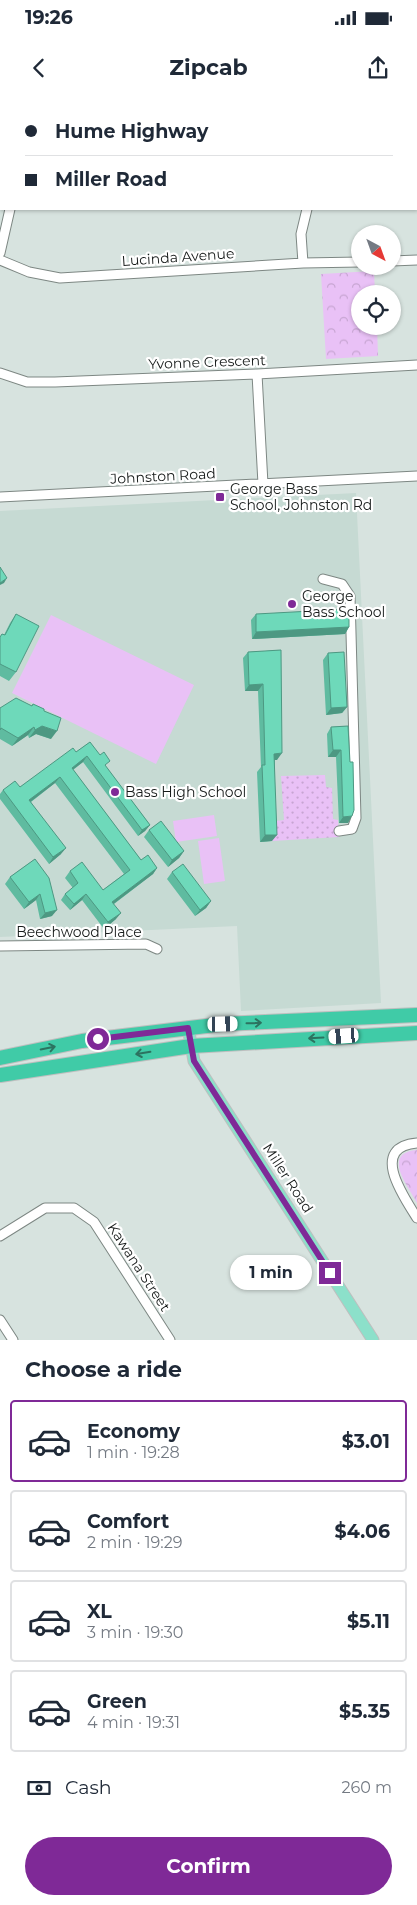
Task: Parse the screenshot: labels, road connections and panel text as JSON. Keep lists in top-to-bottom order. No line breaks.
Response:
{"streets":{"main road":["Miller Road"],"street":["Lucinda Avenue","Yvonne Crescent","Johnston Road","Beechwood Place","Kawana Street"]},"places":{"transit":["George Bass School, Johnston Rd"],"other":["George Bass School","Bass High School"]},"north":"bottom right","page":{"status":"19:26","header":"Zipcab","banner":["Hume Highway","Miller Road"],"bubble":"1 min","heading":"Choose a ride","list":[{"name":"Economy","note":"1 min · 19:28","value":"$3.01"},{"name":"Comfort","note":"2 min · 19:29","value":"$4.06"},{"name":"XL","note":"3 min · 19:30","value":"$5.11"},{"name":"Green","note":"4 min · 19:31","value":"$5.35"}],"pay":["Cash","260 m"],"buttons":"Confirm"}}
